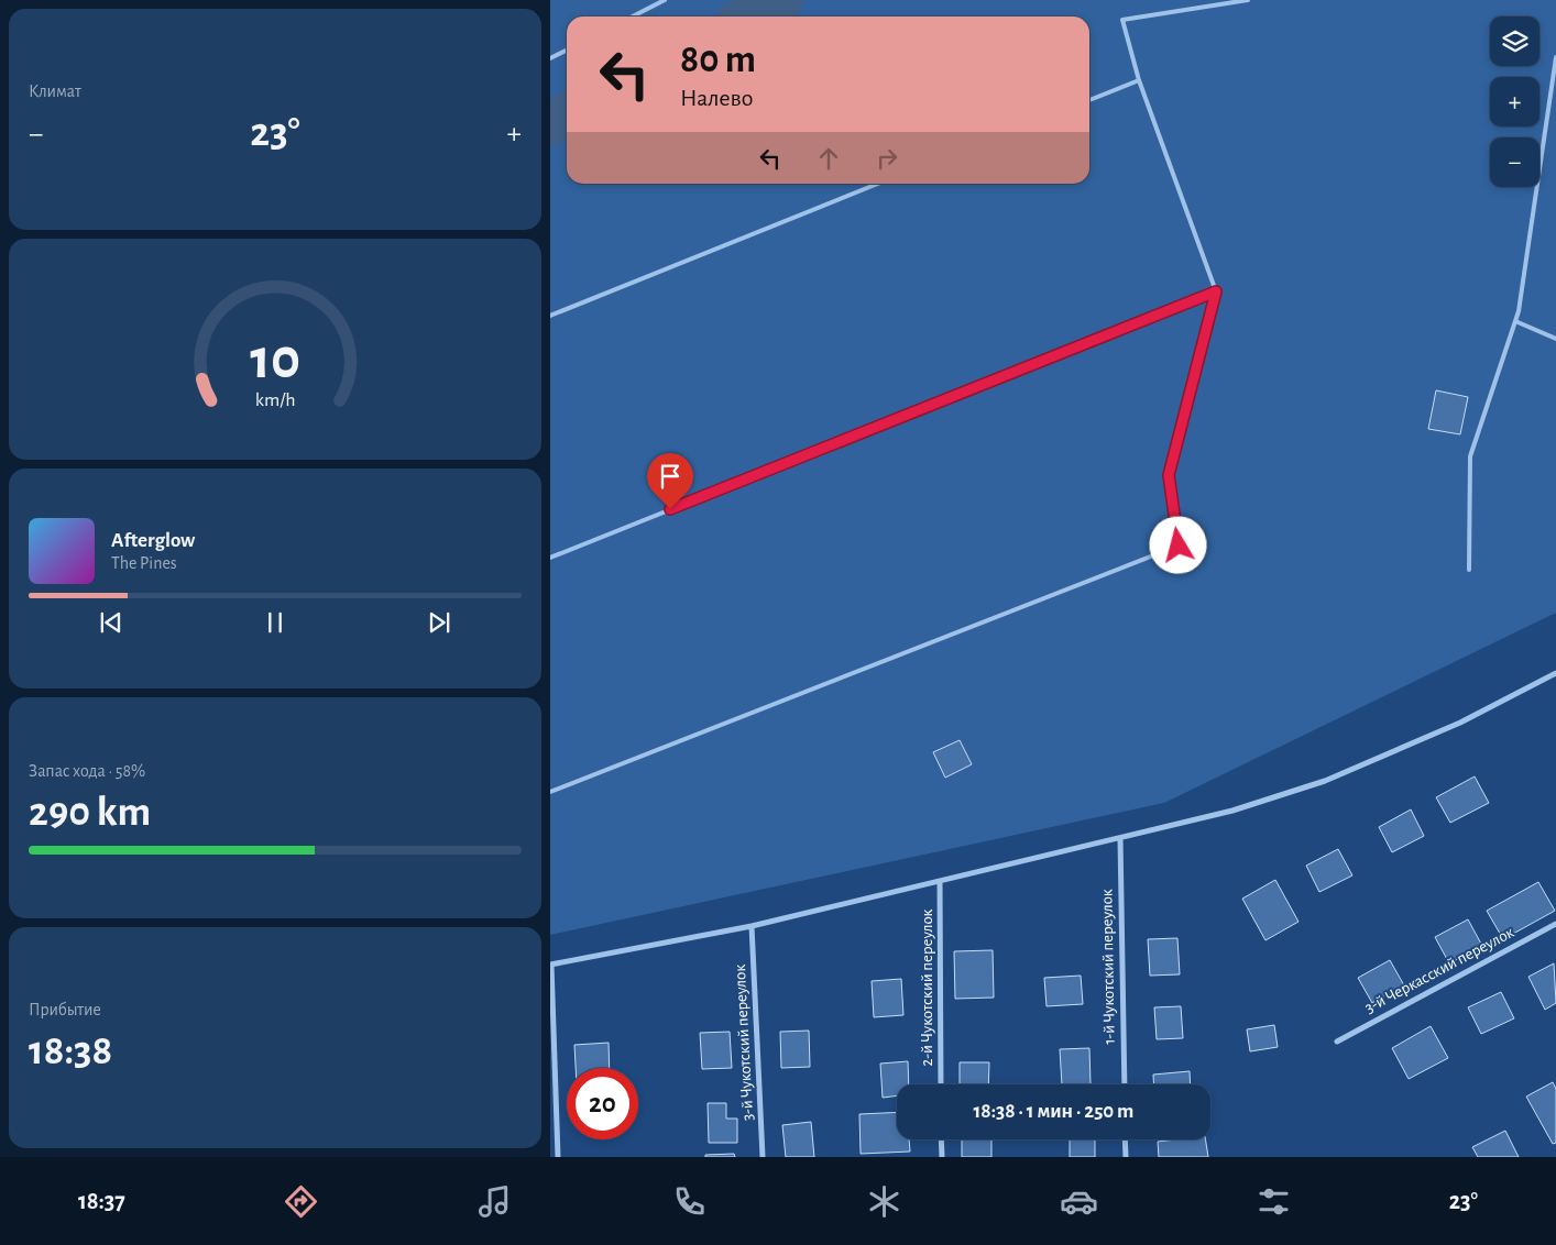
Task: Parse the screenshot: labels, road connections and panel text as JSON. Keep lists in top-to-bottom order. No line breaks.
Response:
{"streets":{"street":["1-й Чукотский переулок","3-й Черкасский переулок","2-й Чукотский переулок","3-й Чукотский переулок"]},"page":{"tile":["Климат",["Запас хода · 58%","290 km"],["Прибытие","18:38"]],"map_buttons":["+","−"],"turn":["80 m","Налево"],"heat":["−","23°","+"],"song":["Afterglow","The Pines"],"limit":"20","trip":"18:38 · 1 мин · 250 m","tabs":["18:37","23°"],"gauge":["10","km/h"]}}
